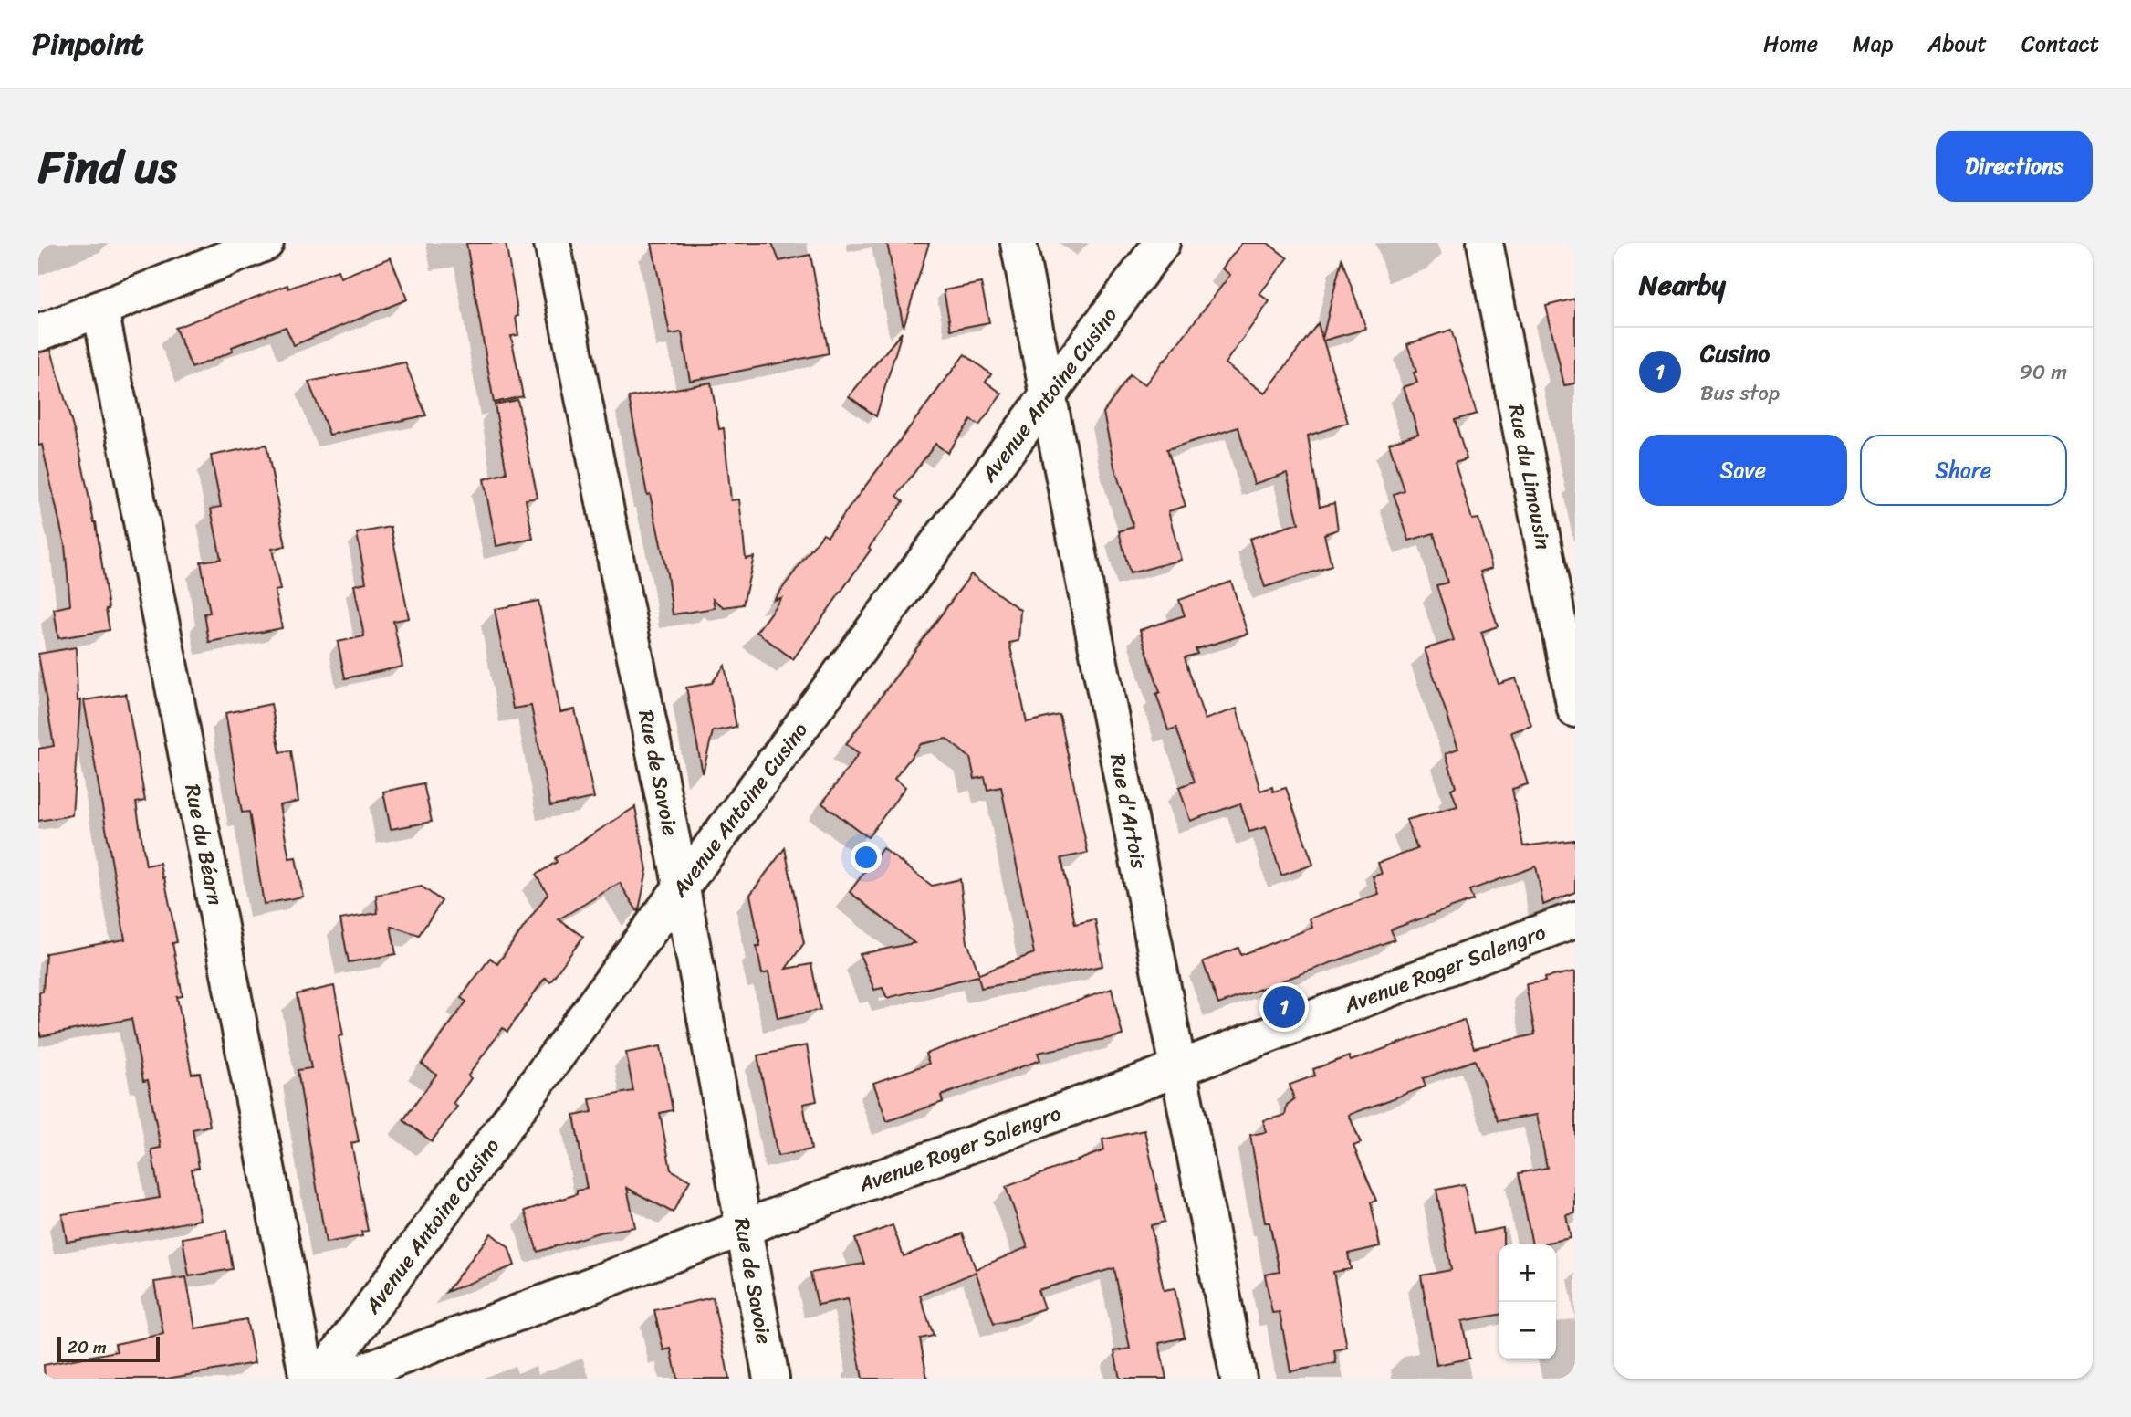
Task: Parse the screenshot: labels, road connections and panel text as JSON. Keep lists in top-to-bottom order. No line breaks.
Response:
{"streets":{"street":["Avenue Antoine Cusino","Rue du Limousin","Rue de Savoie","Rue d'Artois","Rue du Béarn","Avenue Roger Salengro"]},"crossings":[["Avenue Antoine Cusino","Rue de Savoie"],["Avenue Antoine Cusino","Rue d'Artois"],["Rue de Savoie","Avenue Roger Salengro"],["Rue d'Artois","Avenue Roger Salengro"]],"scale_bar":"20 m","page":{"header":"Pinpoint","nav":["Home","Map","About","Contact"],"title":"Find us","buttons":["Directions",["Save","Share"]],"heading":"Nearby","list":[{"mark":"1","name":"Cusino","note":"Bus stop","value":"90 m"}],"pins":"1","map_buttons":["+","−"],"scale":"20 m"}}
